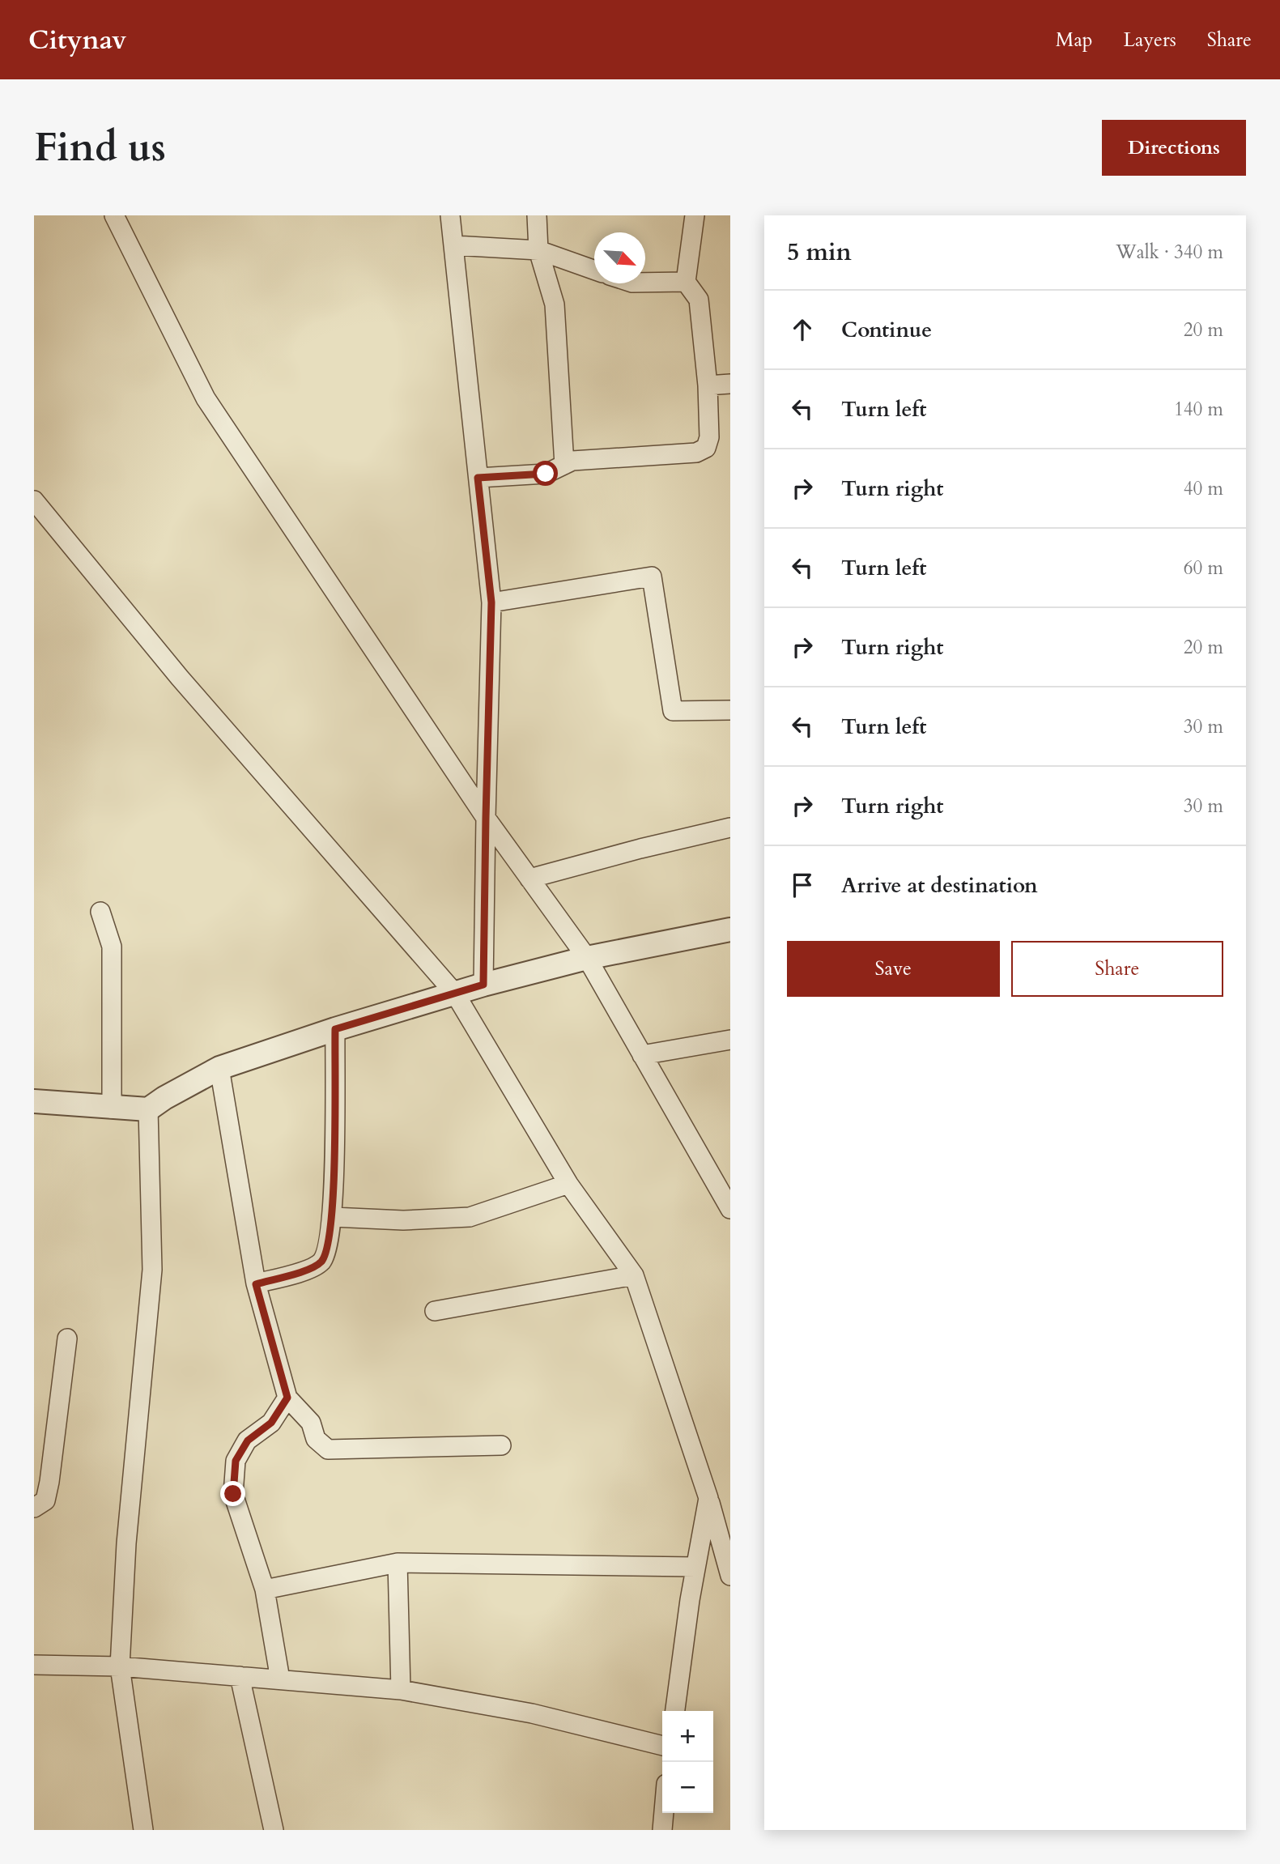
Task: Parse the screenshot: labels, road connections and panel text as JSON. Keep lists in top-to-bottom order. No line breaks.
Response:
{"north":"bottom right","page":{"header":"Citynav","nav":["Map","Layers","Share"],"buttons":["Directions",["Save","Share"]],"title":"Find us","heading":["5 min","Walk · 340 m"],"list":[["Continue","20 m"],["Turn left","140 m"],["Turn right","40 m"],["Turn left","60 m"],["Turn right","20 m"],["Turn left","30 m"],["Turn right","30 m"],"Arrive at destination"],"map_buttons":["+","−"]}}
